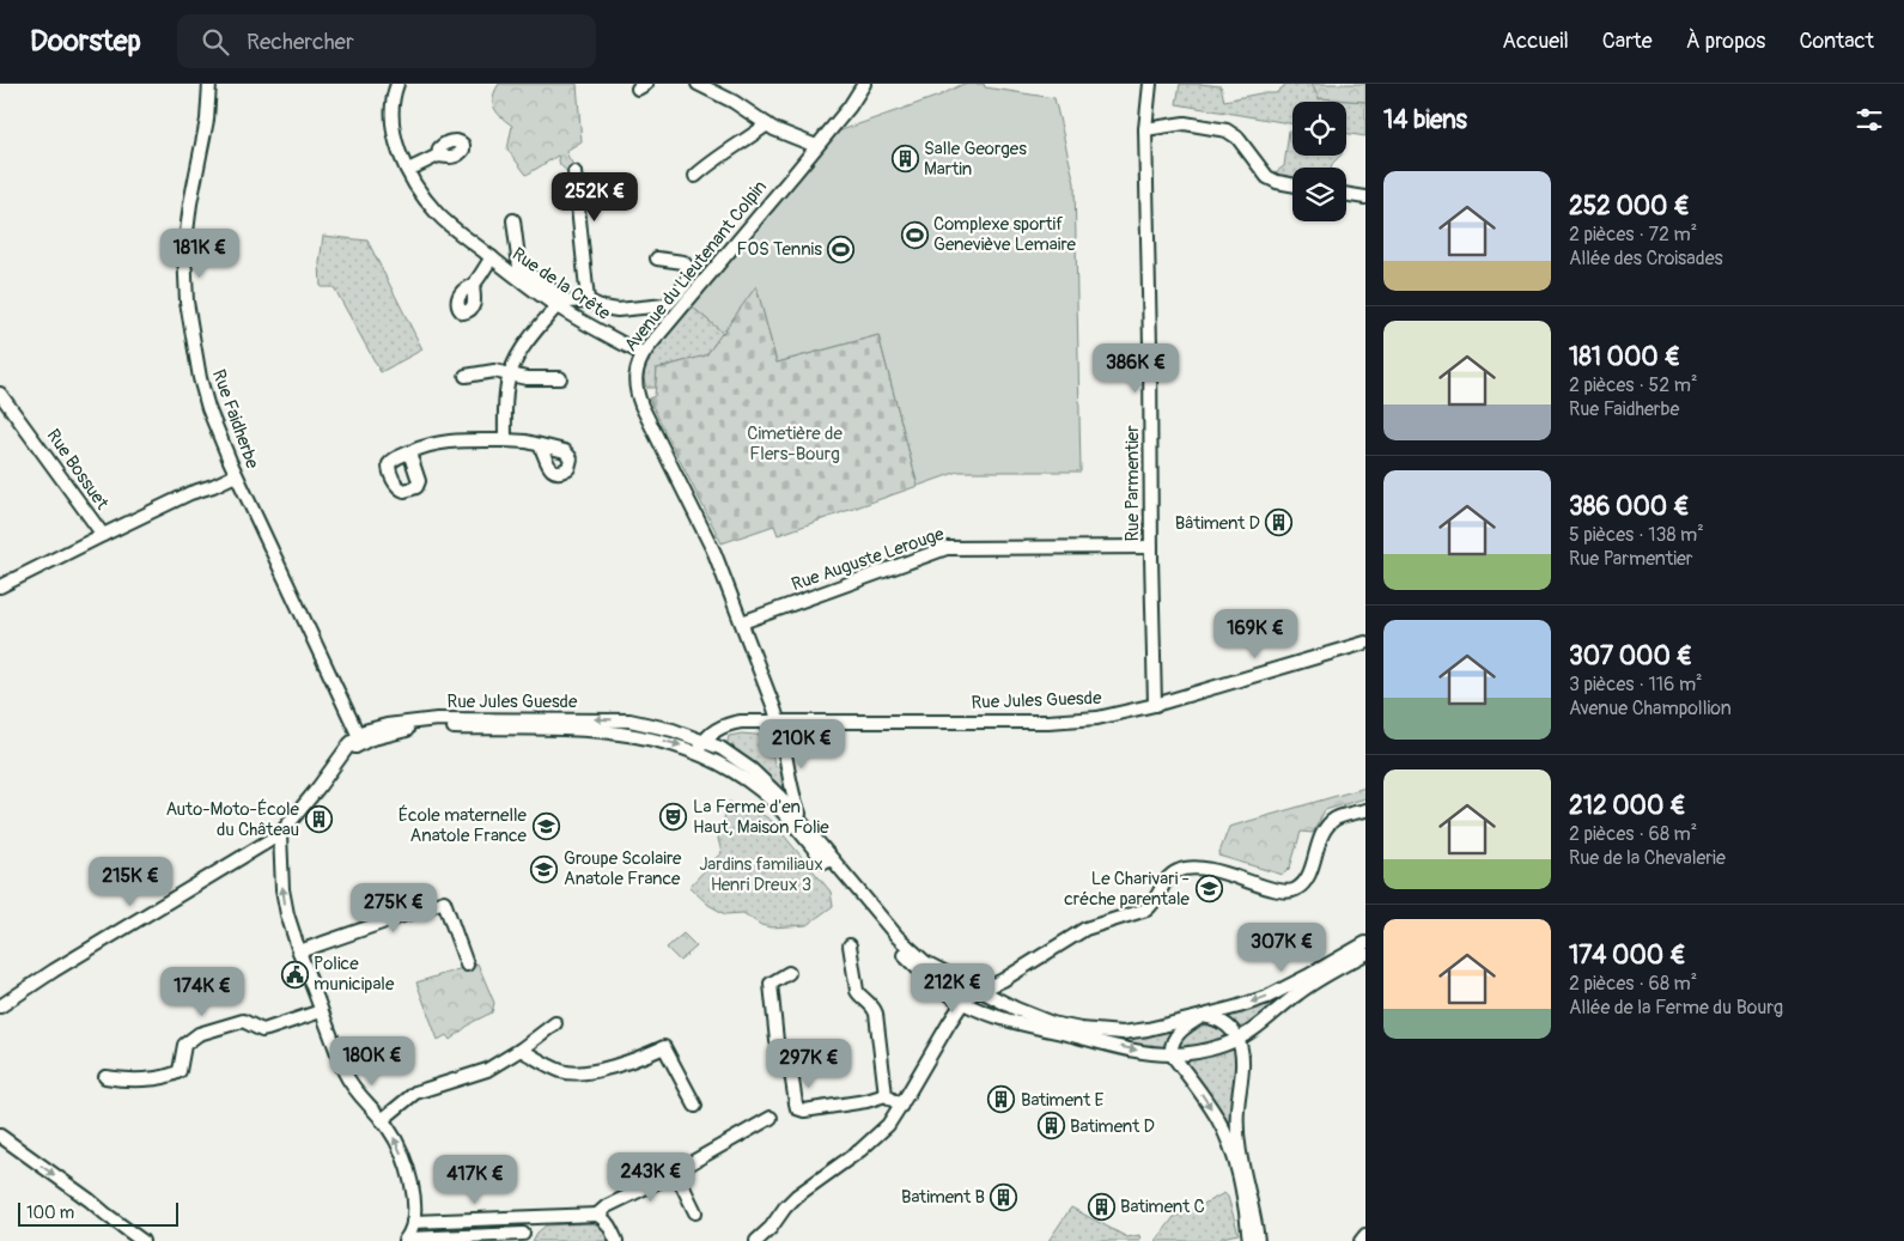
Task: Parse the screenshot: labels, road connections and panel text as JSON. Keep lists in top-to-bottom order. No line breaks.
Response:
{"streets":{"street":["Avenue du Lieutenant Colpin","Rue de la Crête","Rue Faidherbe","Rue Bossuet","Rue Parmentier","Rue Auguste Lerouge","Rue Jules Guesde"]},"crossings":[["Avenue du Lieutenant Colpin","Rue de la Crête"],["Avenue du Lieutenant Colpin","Rue Auguste Lerouge"],["Avenue du Lieutenant Colpin","Rue Jules Guesde"],["Rue Faidherbe","Rue Bossuet"],["Rue Faidherbe","Rue Jules Guesde"],["Rue Parmentier","Rue Auguste Lerouge"],["Rue Parmentier","Rue Jules Guesde"]],"parks":["Cimetière de Flers-Bourg","Jardins familiaux Henri Dreux 3"],"places":{"building":["Salle Georges Martin","Bâtiment D","Auto-Moto-École du Château","Batiment E","Batiment D","Batiment B","Batiment C"],"sports":["Complexe sportif Geneviève Lemaire","FOS Tennis"],"theatre":["La Ferme d'en Haut, Maison Folie"],"school or university":["École maternelle Anatole France","Groupe Scolaire Anatole France","Le Charivari - créche parentale"],"public building":["Police municipale"]},"scale_bar":"100 m","page":{"header":"Doorstep","search":"Rechercher","nav":["Accueil","Carte","À propos","Contact"],"heading":"14 biens","list":[{"name":"252 000 €","note":"2 pièces · 72 m² · Allée des Croisades"},{"name":"181 000 €","note":"2 pièces · 52 m² · Rue Faidherbe"},{"name":"386 000 €","note":"5 pièces · 138 m² · Rue Parmentier"},{"name":"307 000 €","note":"3 pièces · 116 m² · Avenue Champollion"},{"name":"212 000 €","note":"2 pièces · 68 m² · Rue de la Chevalerie"},{"name":"174 000 €","note":"2 pièces · 68 m² · Allée de la Ferme du Bourg"}],"price":["252K €","181K €","386K €","169K €","210K €","215K €","275K €","307K €","212K €","174K €","180K €","297K €","243K €","417K €"],"scale":"100 m"}}
